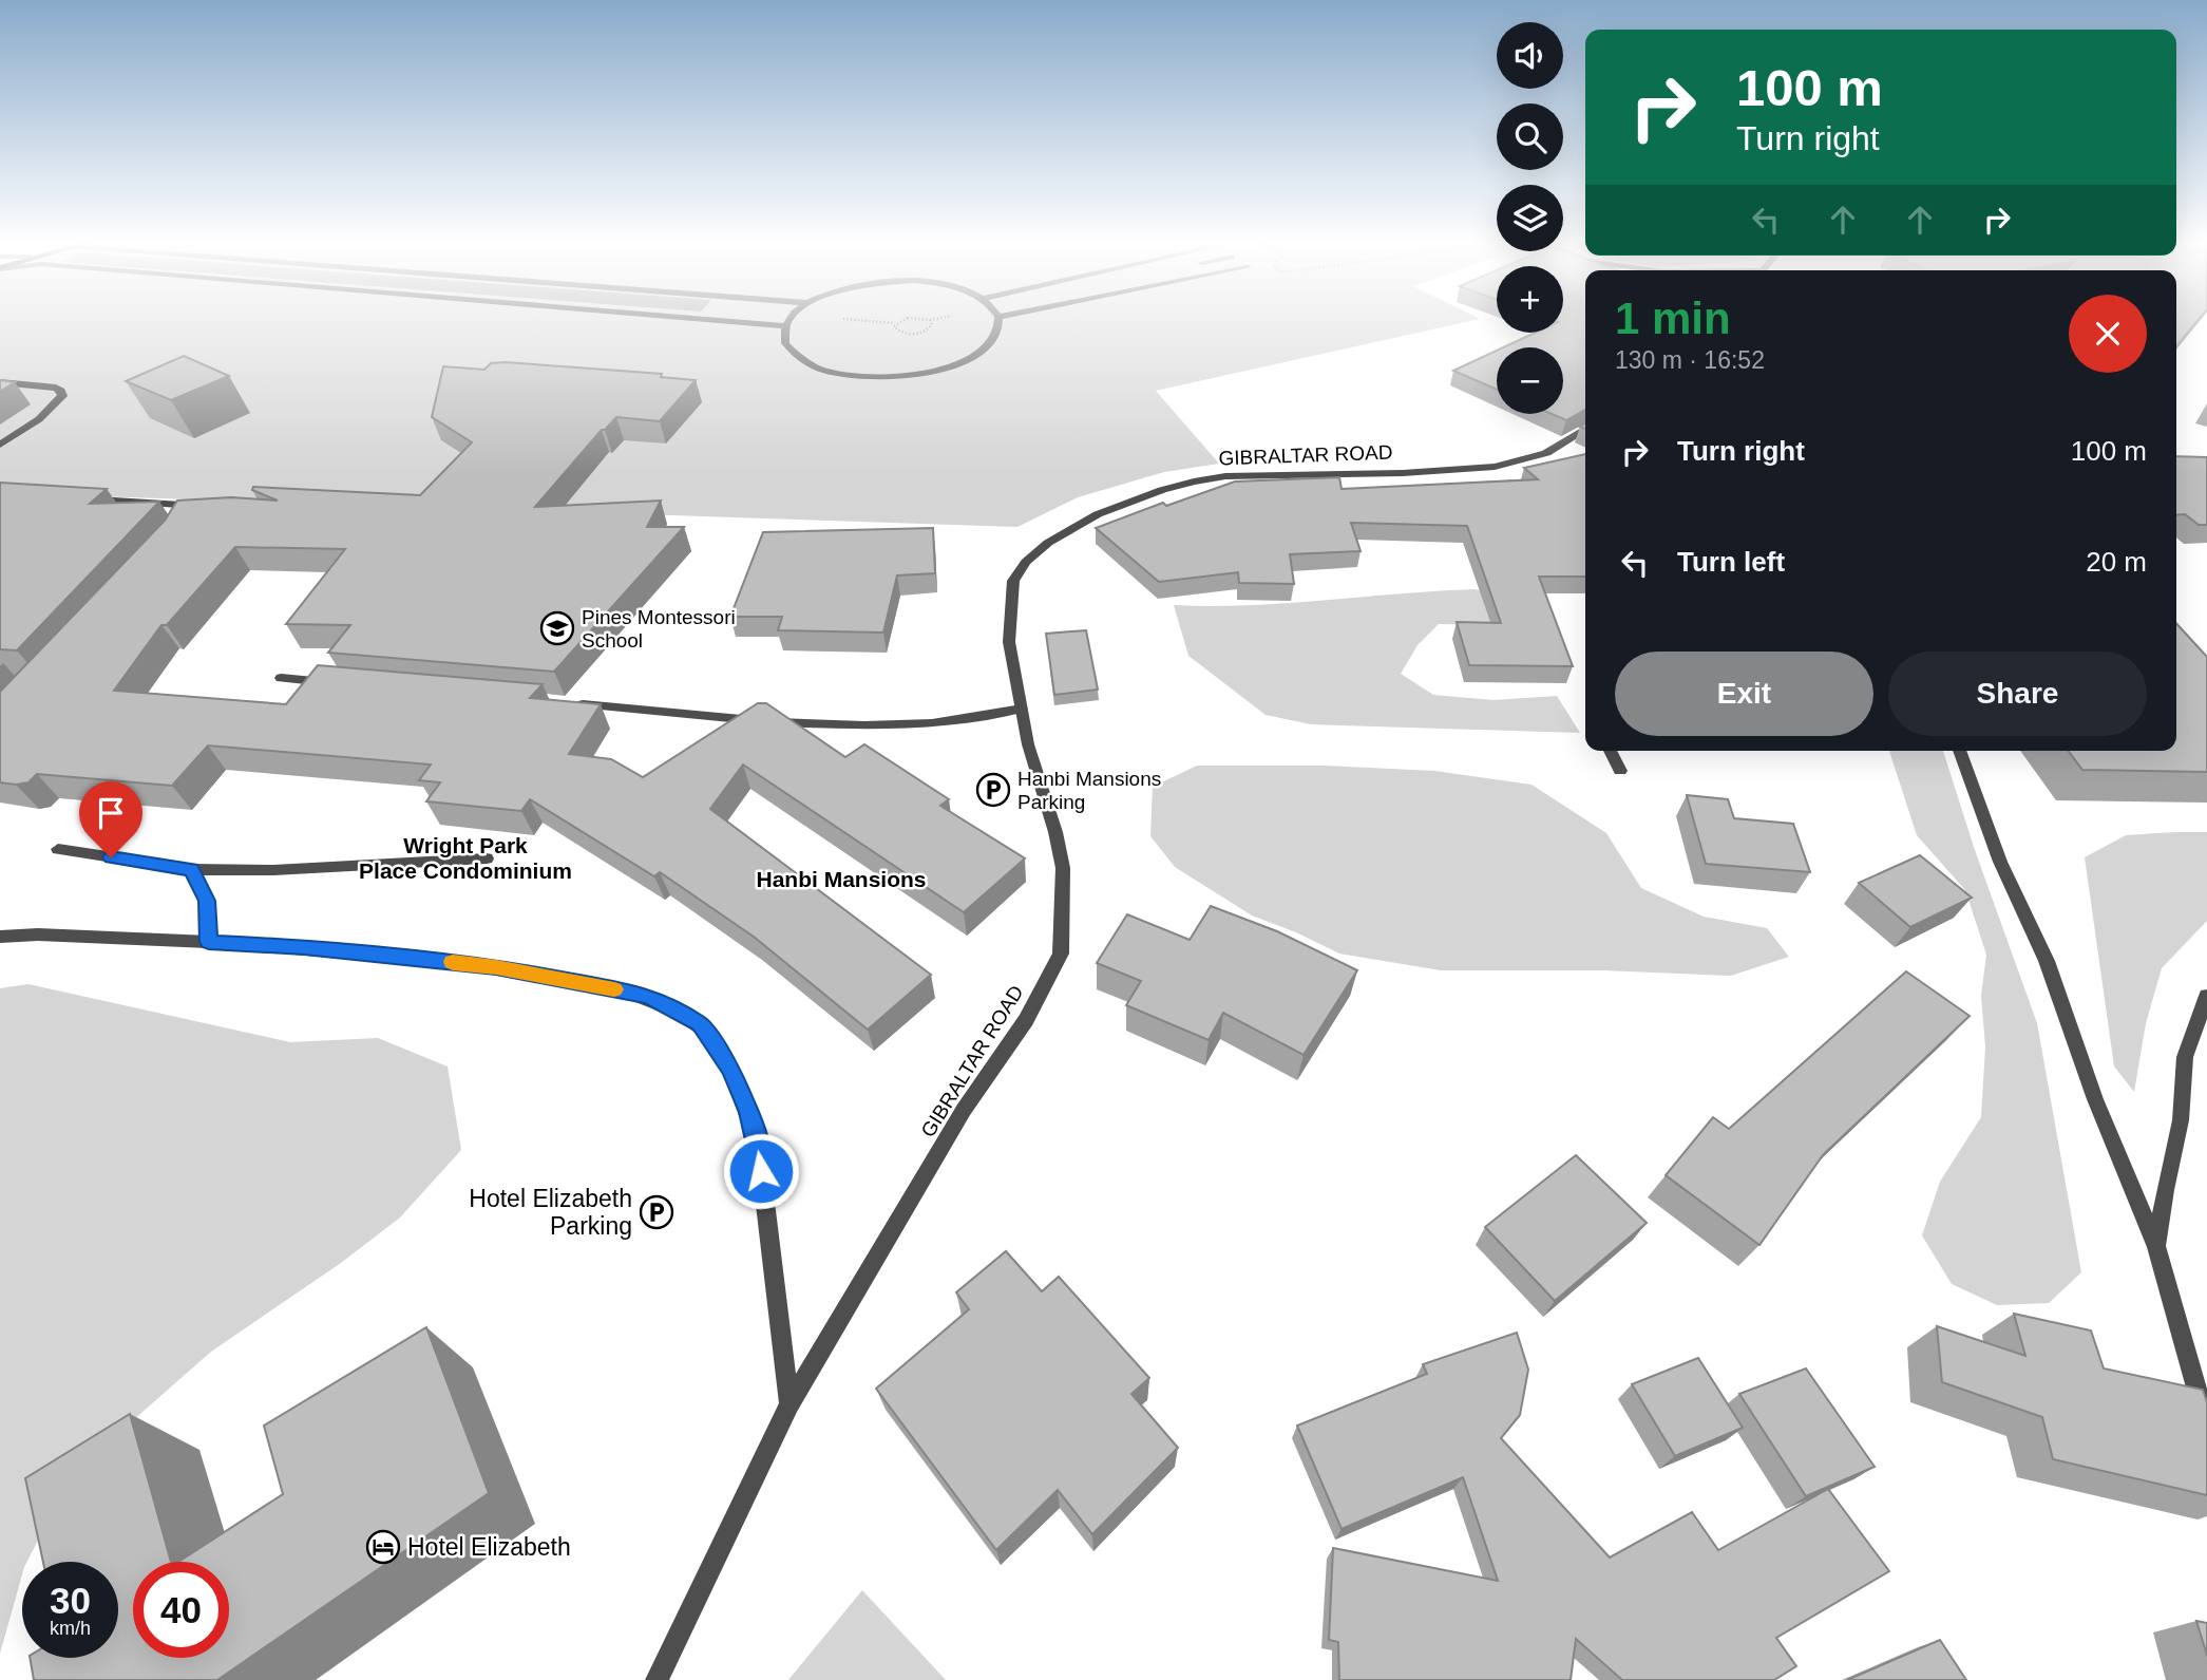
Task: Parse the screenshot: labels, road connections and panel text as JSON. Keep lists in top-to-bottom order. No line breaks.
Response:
{"streets":{"street":["GIBRALTAR ROAD"]},"districts":["Wright Park Place Condominium","Hanbi Mansions"],"places":{"school or university":["Pines Montessori School"],"parking":["Hanbi Mansions Parking","Hotel Elizabeth Parking"],"hotel":["Hotel Elizabeth"]},"page":{"map_buttons":["+","−"],"turn":["100 m","Turn right"],"heading":["1 min","130 m · 16:52"],"list":[{"name":"Turn right","value":"100 m"},{"name":"Turn left","value":"20 m"}],"buttons":["Exit","Share"],"speed":"30 km/h","limit":"40"}}
